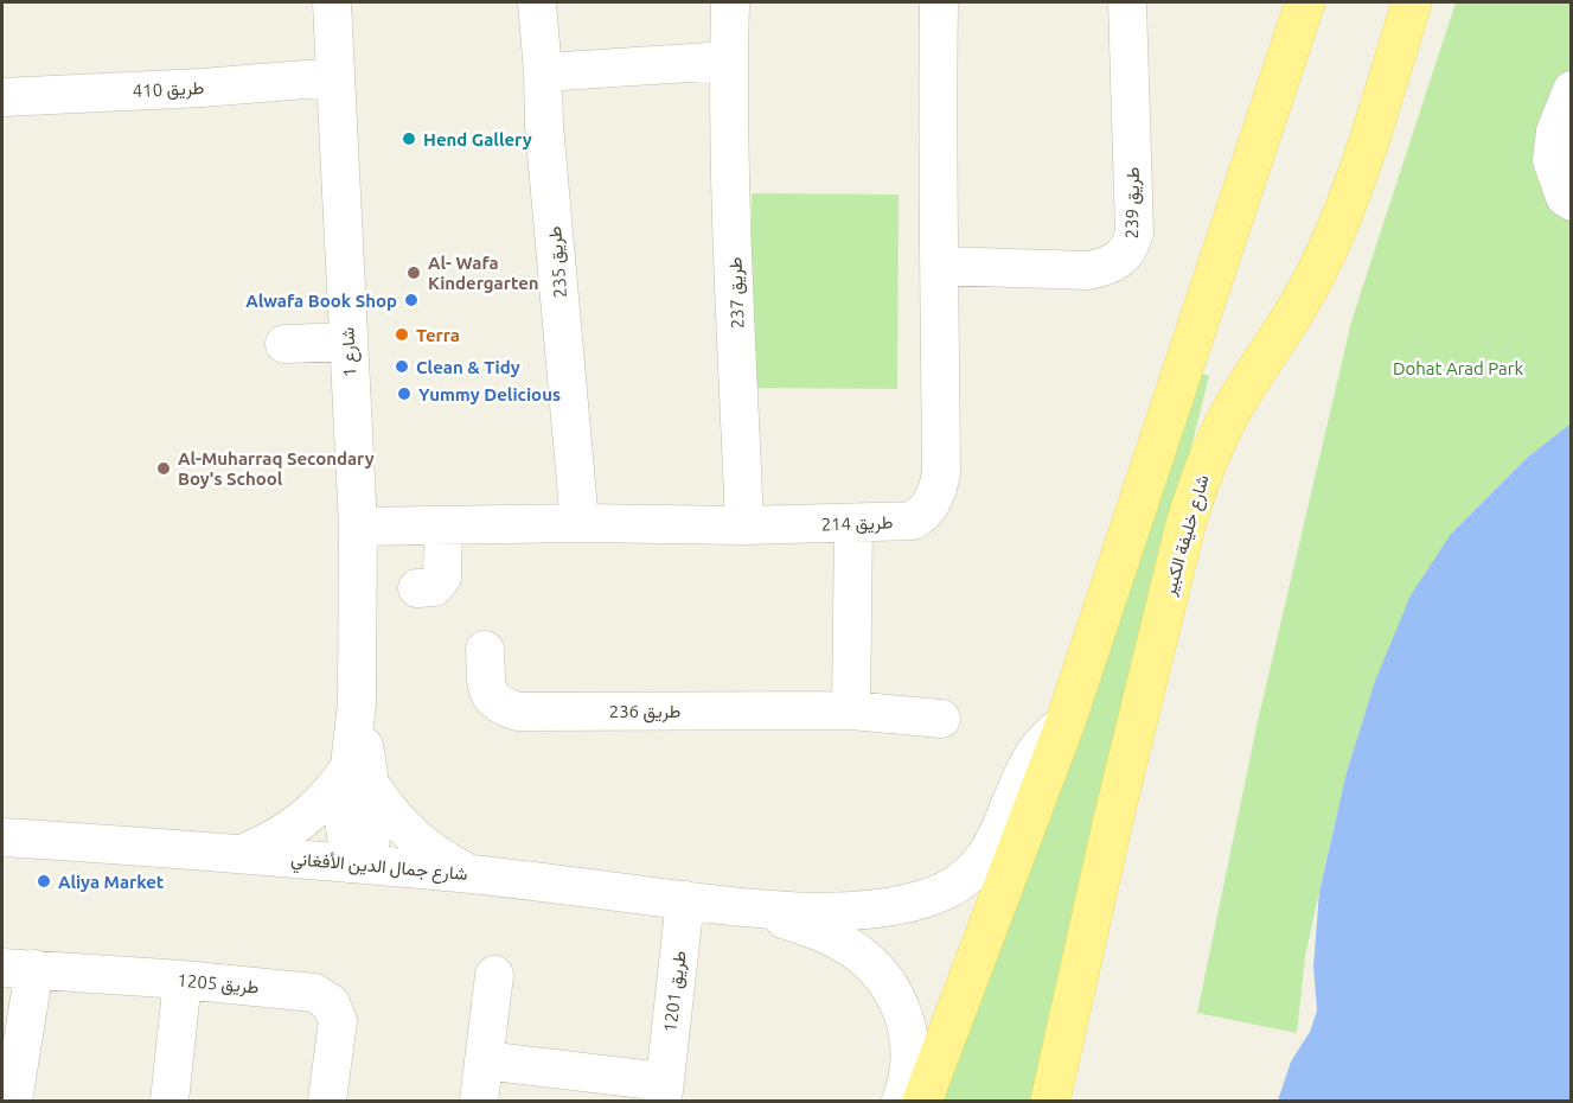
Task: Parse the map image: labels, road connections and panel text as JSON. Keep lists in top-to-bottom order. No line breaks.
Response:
{"streets":{"main road":["شارع خليفة الكبير"],"street":["طريق 410","طريق 239","طريق 235","طريق 237","شارع 1","طريق 214","طريق 236","شارع جمال الدين الأفغاني","طريق 1205","طريق 1201"]},"crossings":[["طريق 410","شارع 1"],["طريق 239","طريق 214"],["طريق 235","طريق 214"],["طريق 237","طريق 214"],["شارع 1","طريق 214"],["شارع 1","شارع جمال الدين الأفغاني"],["شارع جمال الدين الأفغاني","طريق 1201"]],"parks":["Dohat Arad Park"],"places":["Hend Gallery","Al- Wafa Kindergarten","Alwafa Book Shop","Terra","Clean & Tidy","Yummy Delicious","Al-Muharraq Secondary Boy's School","Aliya Market"]}
